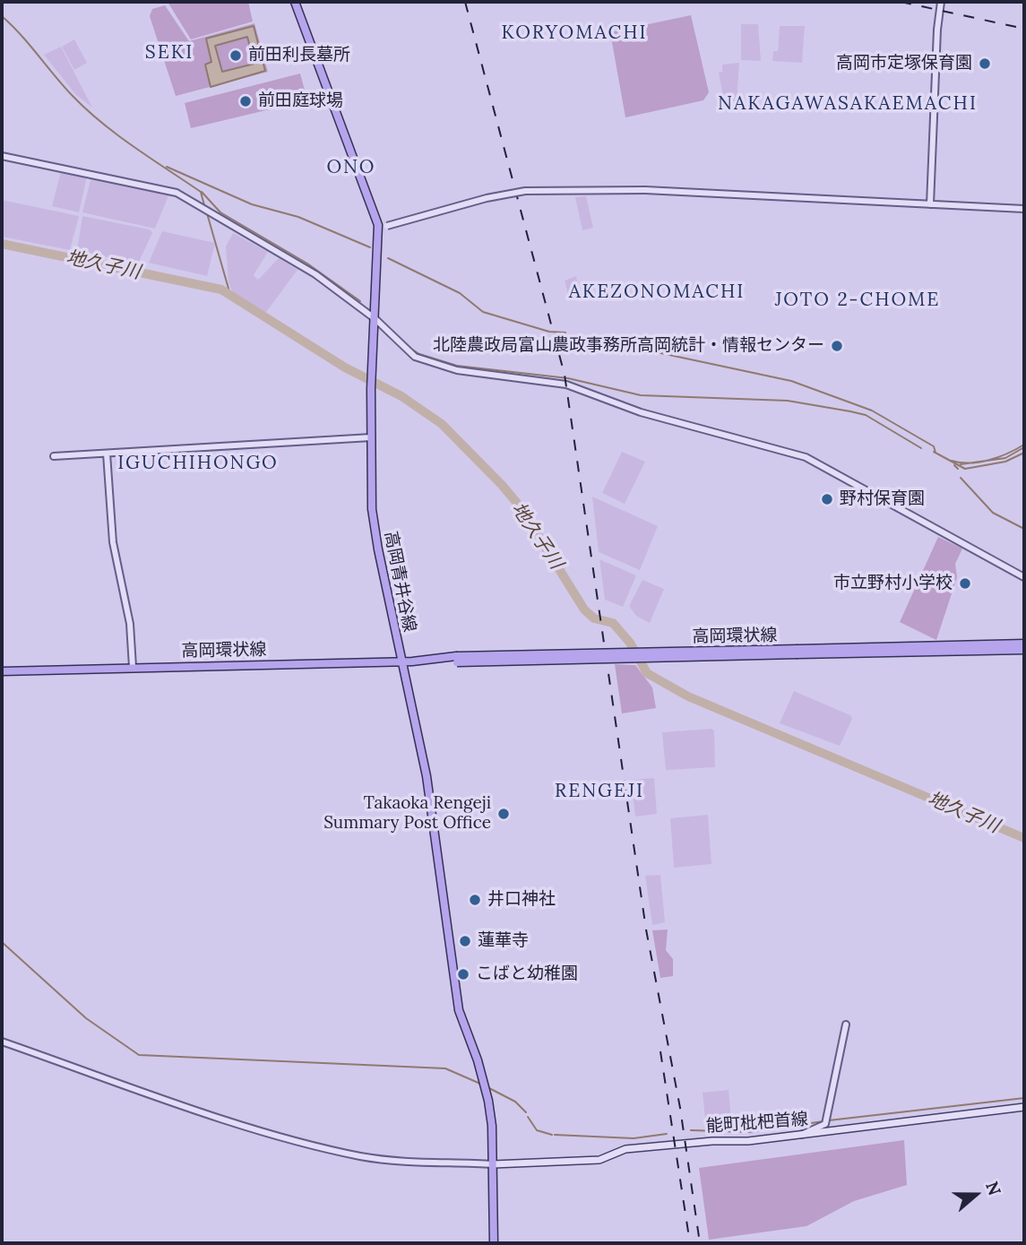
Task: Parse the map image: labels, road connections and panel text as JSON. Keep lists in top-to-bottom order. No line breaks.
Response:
{"streets":{"main road":["高岡青井谷線","高岡環状線","能町枇杷首線"]},"crossings":[["高岡青井谷線","高岡環状線"],["高岡青井谷線","能町枇杷首線"]],"districts":["KORYOMACHI","SEKI","NAKAGAWASAKAEMACHI","ONO","AKEZONOMACHI","JOTO 2-CHOME","IGUCHIHONGO","RENGEJI"],"water":["地久子川"],"places":["前田利長墓所","高岡市定塚保育園","前田庭球場","北陸農政局富山農政事務所高岡統計・情報センター","野村保育園","市立野村小学校","Takaoka Rengeji Summary Post Office","井口神社","蓮華寺","こばと幼稚園"],"north":"right"}
